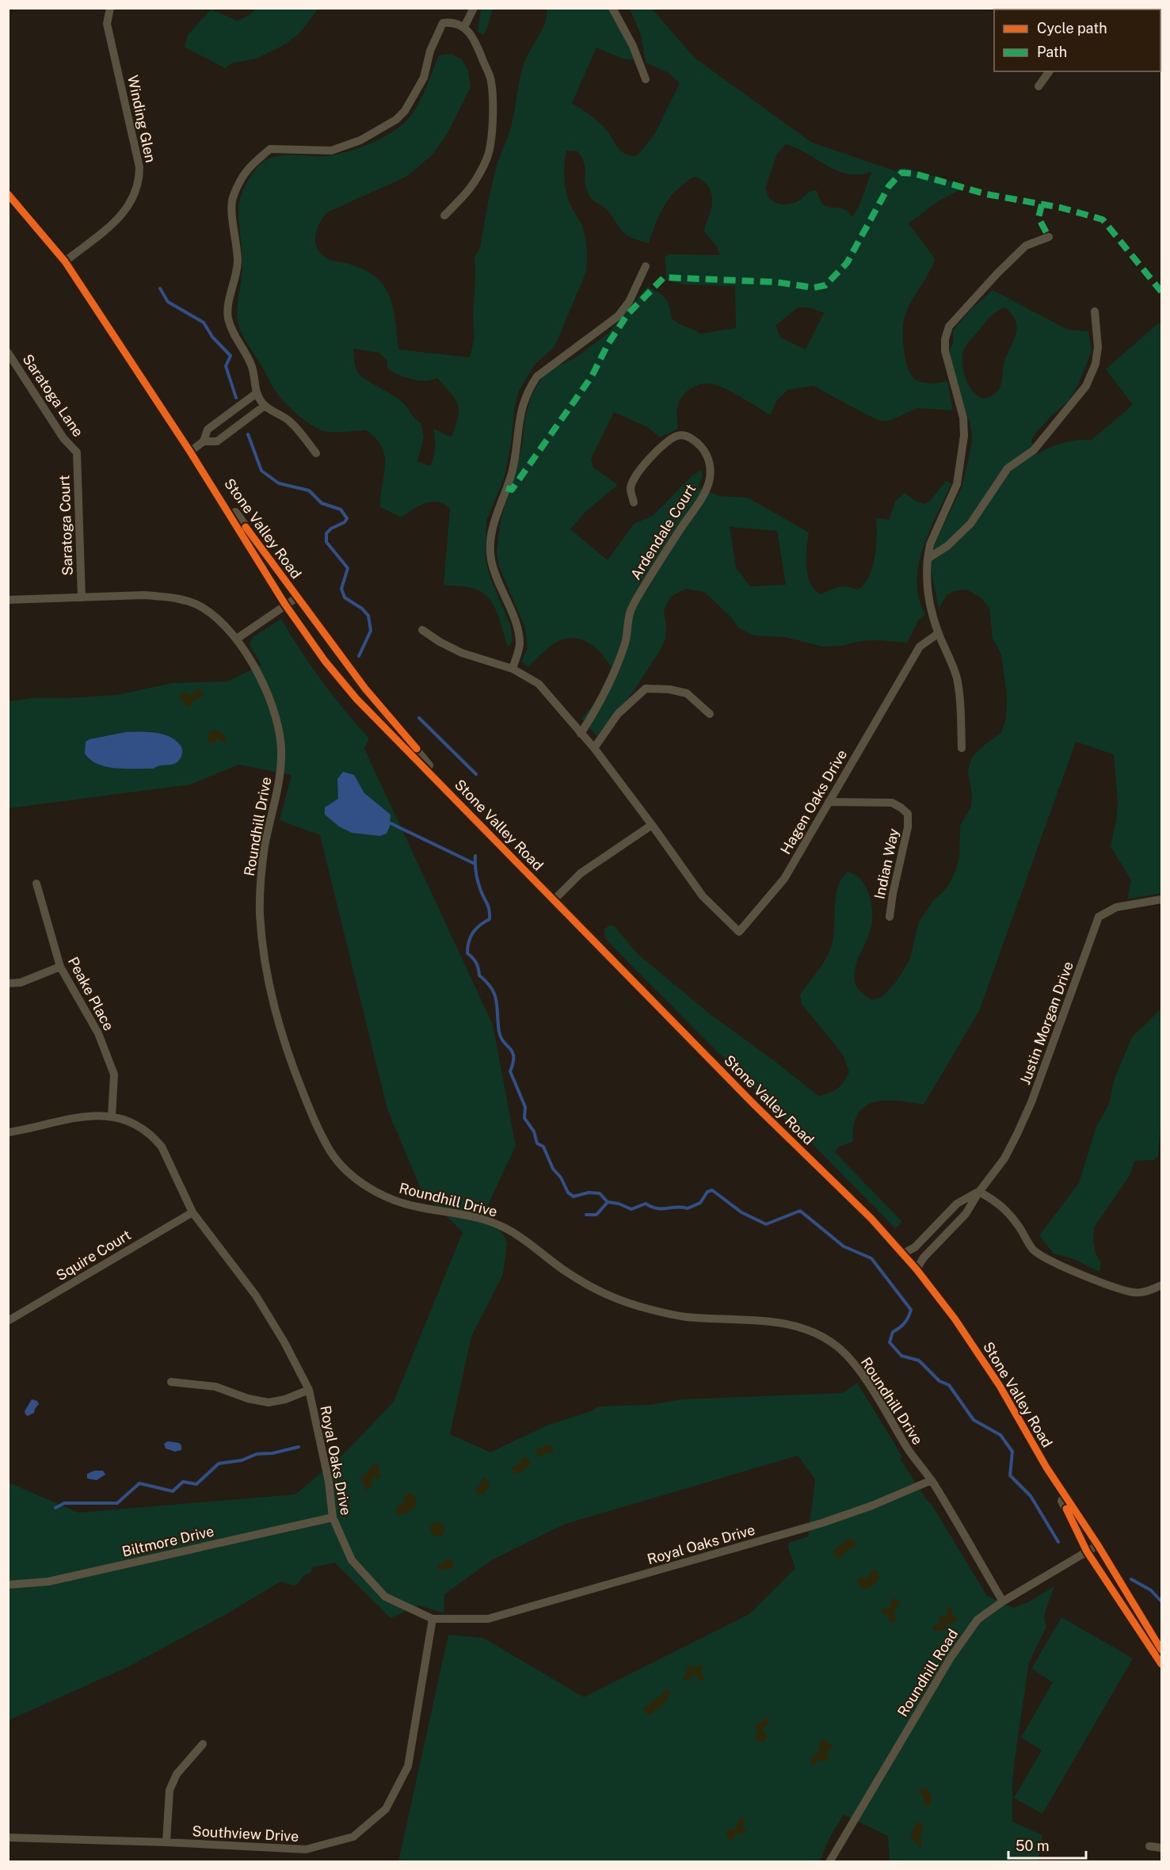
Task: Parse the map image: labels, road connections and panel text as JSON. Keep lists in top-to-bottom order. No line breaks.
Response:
{"streets":{"street":["Winding Glen","Saratoga Lane","Saratoga Court","Stone Valley Road","Ardendale Court","Hagen Oaks Drive","Roundhill Drive","Indian Way","Peake Place","Justin Morgan Drive","Squire Court","Royal Oaks Drive","Biltmore Drive","Roundhill Road","Southview Drive"]},"crossings":[["Winding Glen","Stone Valley Road"],["Saratoga Lane","Saratoga Court"],["Saratoga Court","Roundhill Drive"],["Stone Valley Road","Justin Morgan Drive"],["Stone Valley Road","Roundhill Road"],["Ardendale Court","Hagen Oaks Drive"],["Hagen Oaks Drive","Indian Way"],["Roundhill Drive","Royal Oaks Drive"],["Roundhill Drive","Roundhill Road"],["Peake Place","Royal Oaks Drive"],["Squire Court","Royal Oaks Drive"],["Royal Oaks Drive","Biltmore Drive"],["Royal Oaks Drive","Southview Drive"]],"legend":["Cycle path","Path"],"scale_bar":"50 m"}
